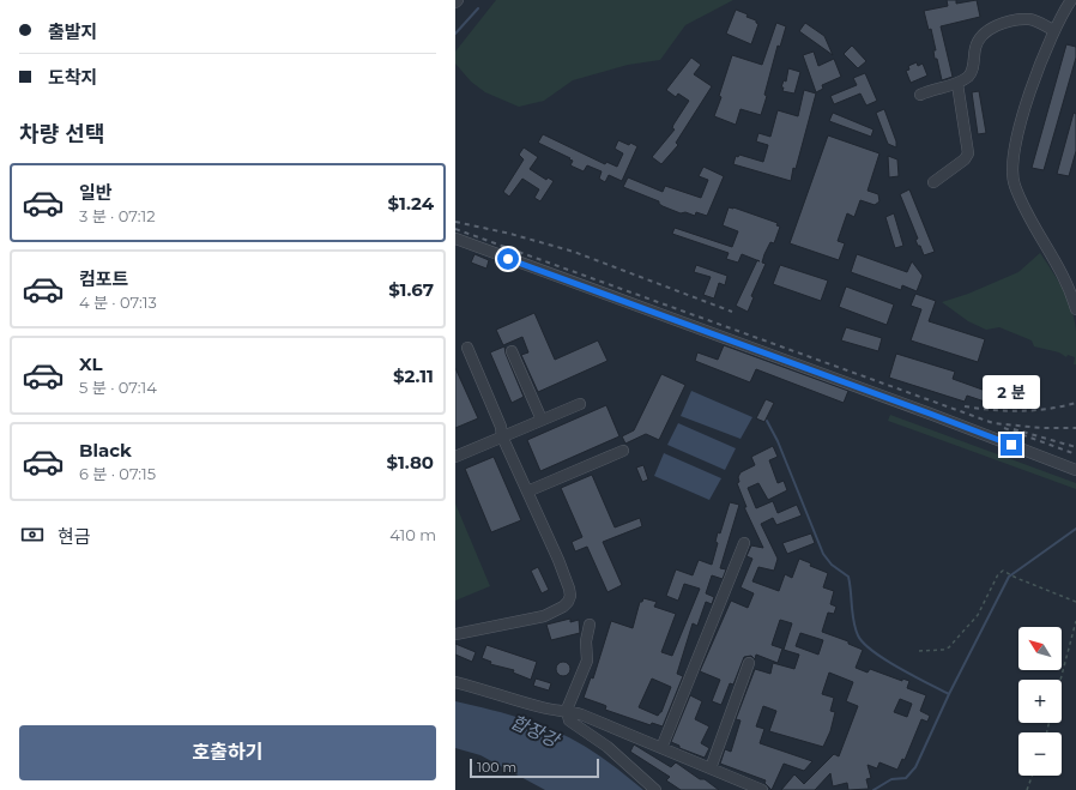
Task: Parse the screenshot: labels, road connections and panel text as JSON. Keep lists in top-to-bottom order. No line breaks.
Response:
{"water":["합장강"],"scale_bar":"100 m","north":"top left","page":{"banner":["출발지","도착지"],"heading":"차량 선택","list":[{"name":"일반","note":"3 분 · 07:12","value":"$1.24"},{"name":"컴포트","note":"4 분 · 07:13","value":"$1.67"},{"name":"XL","note":"5 분 · 07:14","value":"$2.11"},{"name":"Black","note":"6 분 · 07:15","value":"$1.80"}],"bubble":"2 분","pay":["현금","410 m"],"map_buttons":["+","−"],"buttons":"호출하기","scale":"100 m"}}
